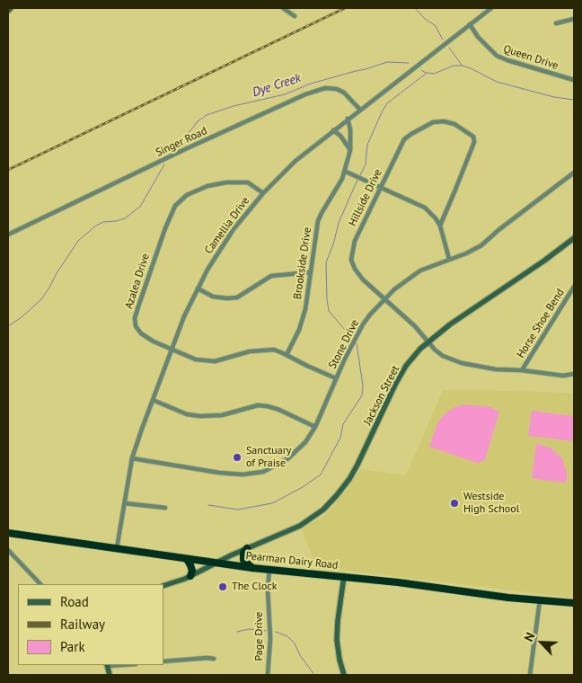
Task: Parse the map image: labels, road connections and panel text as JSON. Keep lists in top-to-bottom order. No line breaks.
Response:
{"streets":{"highway":["Pearman Dairy Road"],"street":["Queen Drive","Singer Road","Hillside Drive","Camellia Drive","Brookside Drive","Azalea Drive","Horse Shoe Bend","Stone Drive","Jackson Street","Page Drive"]},"crossings":[["Queen Drive","Camellia Drive"],["Singer Road","Camellia Drive"],["Hillside Drive","Horse Shoe Bend"],["Hillside Drive","Stone Drive"],["Hillside Drive","Jackson Street"],["Camellia Drive","Brookside Drive"],["Camellia Drive","Azalea Drive"],["Camellia Drive","Stone Drive"],["Camellia Drive","Pearman Dairy Road"],["Brookside Drive","Azalea Drive"],["Azalea Drive","Stone Drive"],["Jackson Street","Pearman Dairy Road"],["Pearman Dairy Road","Page Drive"]],"water":["Dye Creek"],"places":["Sanctuary of Praise","Westside High School","The Clock"],"legend":["Road","Railway","Park"],"north":"top left"}
